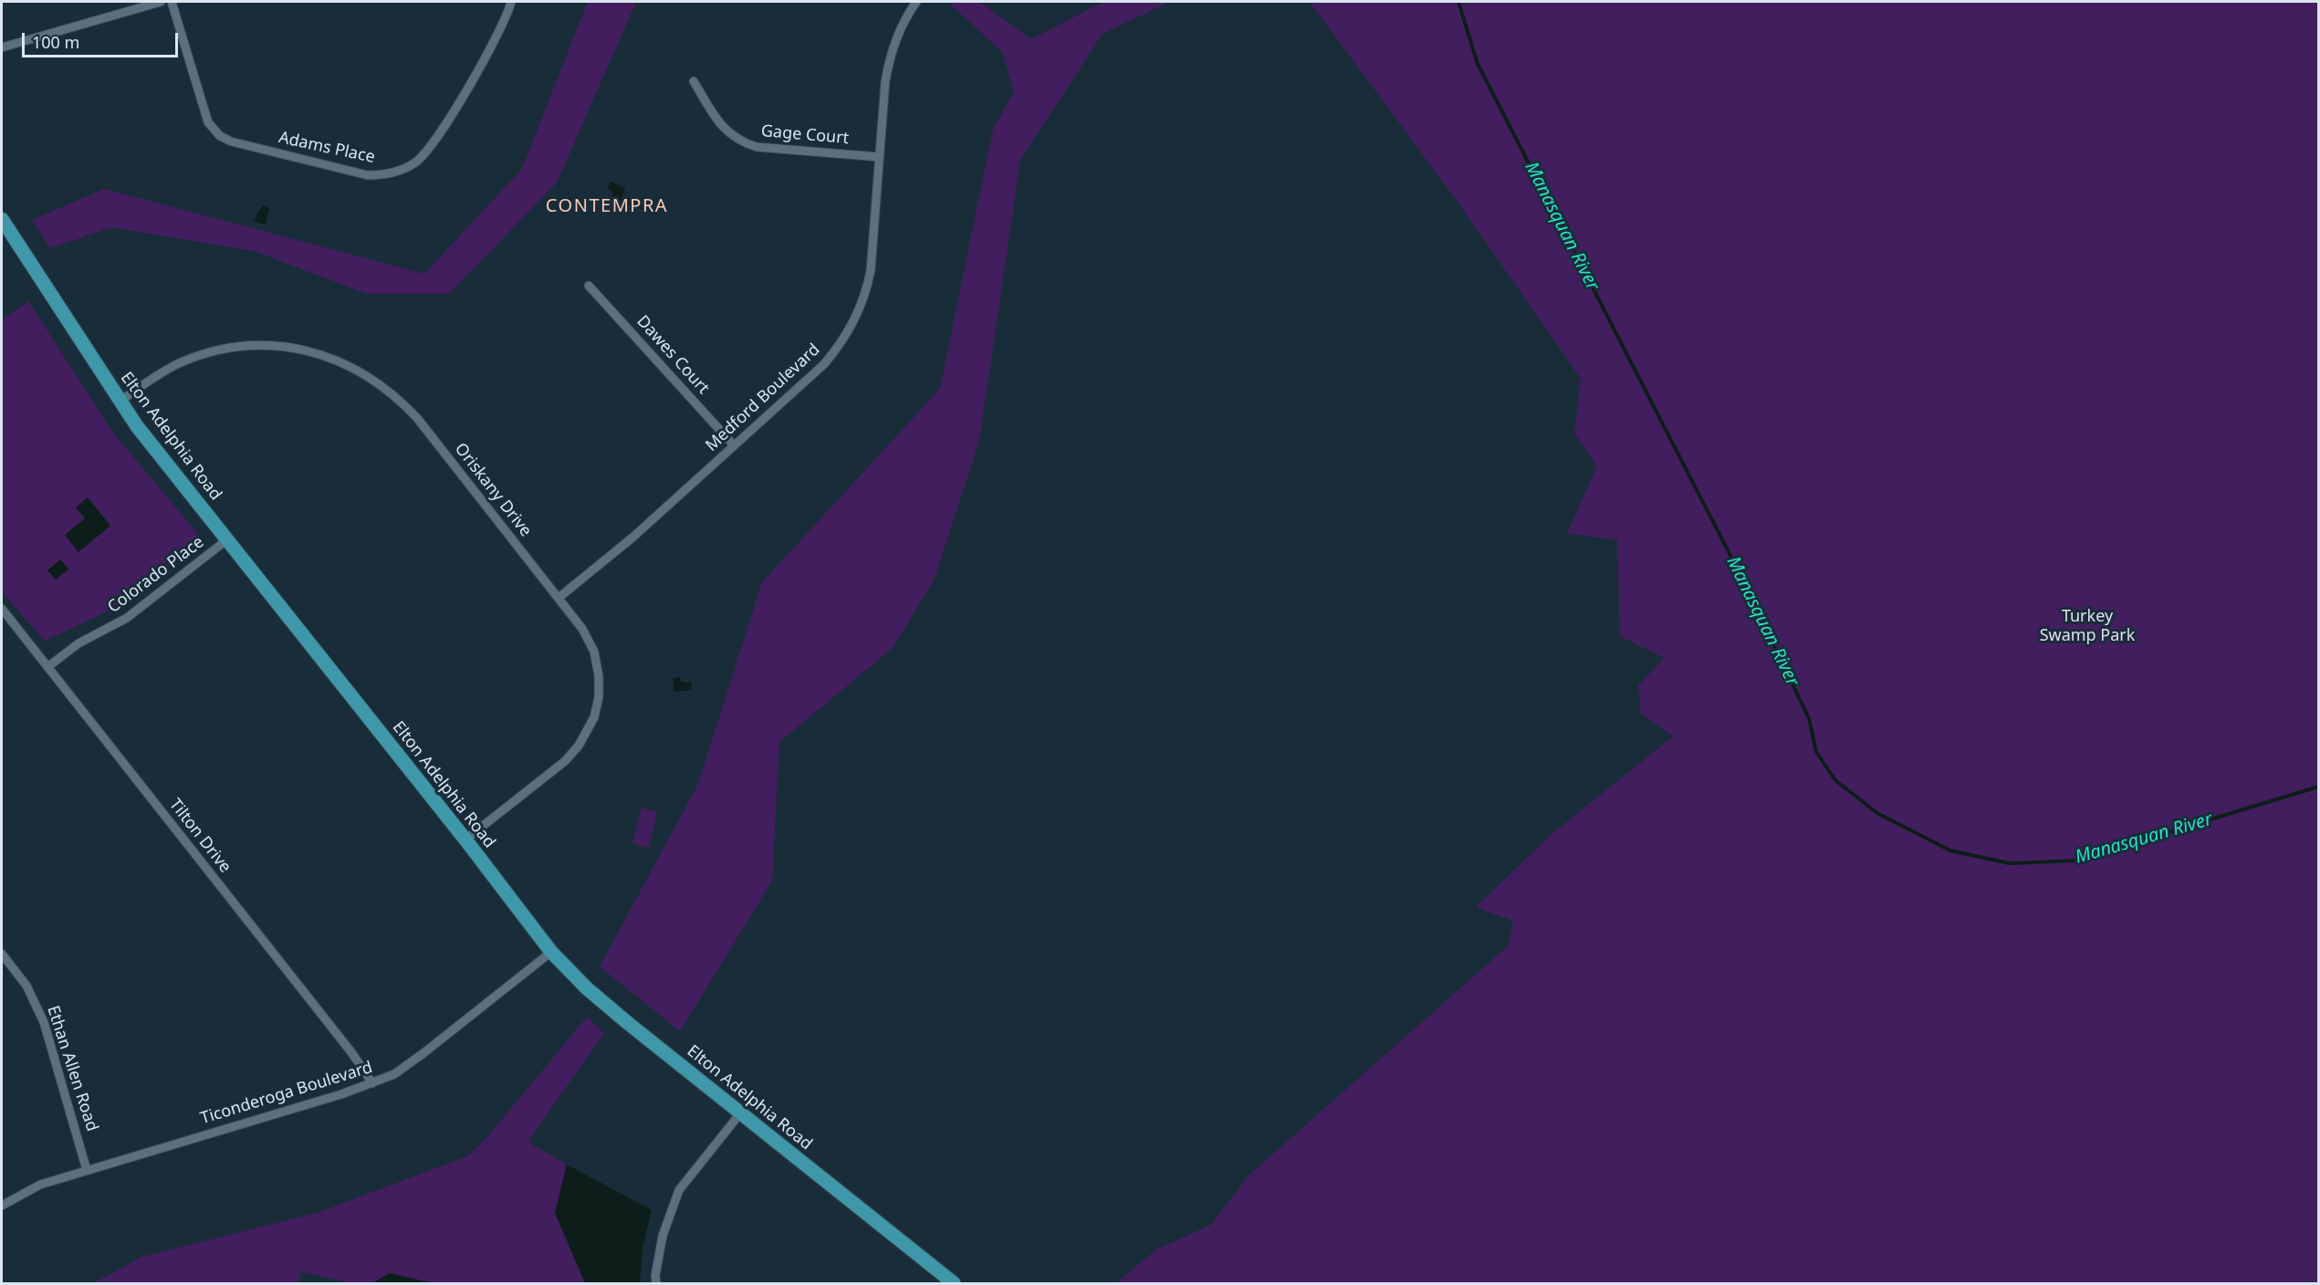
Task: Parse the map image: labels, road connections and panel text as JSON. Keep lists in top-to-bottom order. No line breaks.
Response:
{"streets":{"main road":["Elton Adelphia Road"],"street":["Gage Court","Adams Place","Dawes Court","Medford Boulevard","Oriskany Drive","Colorado Place","Tilton Drive","Ethan Allen Road","Ticonderoga Boulevard"]},"crossings":[["Gage Court","Medford Boulevard"],["Dawes Court","Medford Boulevard"],["Medford Boulevard","Oriskany Drive"],["Elton Adelphia Road","Oriskany Drive"],["Elton Adelphia Road","Colorado Place"],["Elton Adelphia Road","Ticonderoga Boulevard"],["Colorado Place","Tilton Drive"],["Tilton Drive","Ticonderoga Boulevard"],["Ethan Allen Road","Ticonderoga Boulevard"]],"districts":["CONTEMPRA"],"water":["Manasquan River"],"parks":["Turkey Swamp Park"],"scale_bar":"100 m"}
